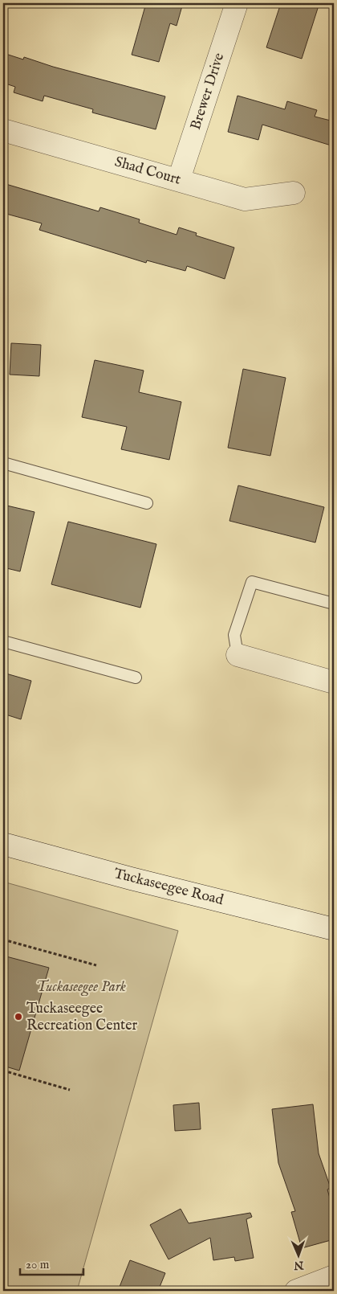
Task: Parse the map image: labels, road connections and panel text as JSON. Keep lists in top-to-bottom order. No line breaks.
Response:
{"streets":{"street":["Brewer Drive","Shad Court","Tuckaseegee Road"]},"crossings":[["Brewer Drive","Shad Court"]],"parks":["Tuckaseegee Park"],"places":["Tuckaseegee Recreation Center"],"scale_bar":"20 m","north":"bottom"}
